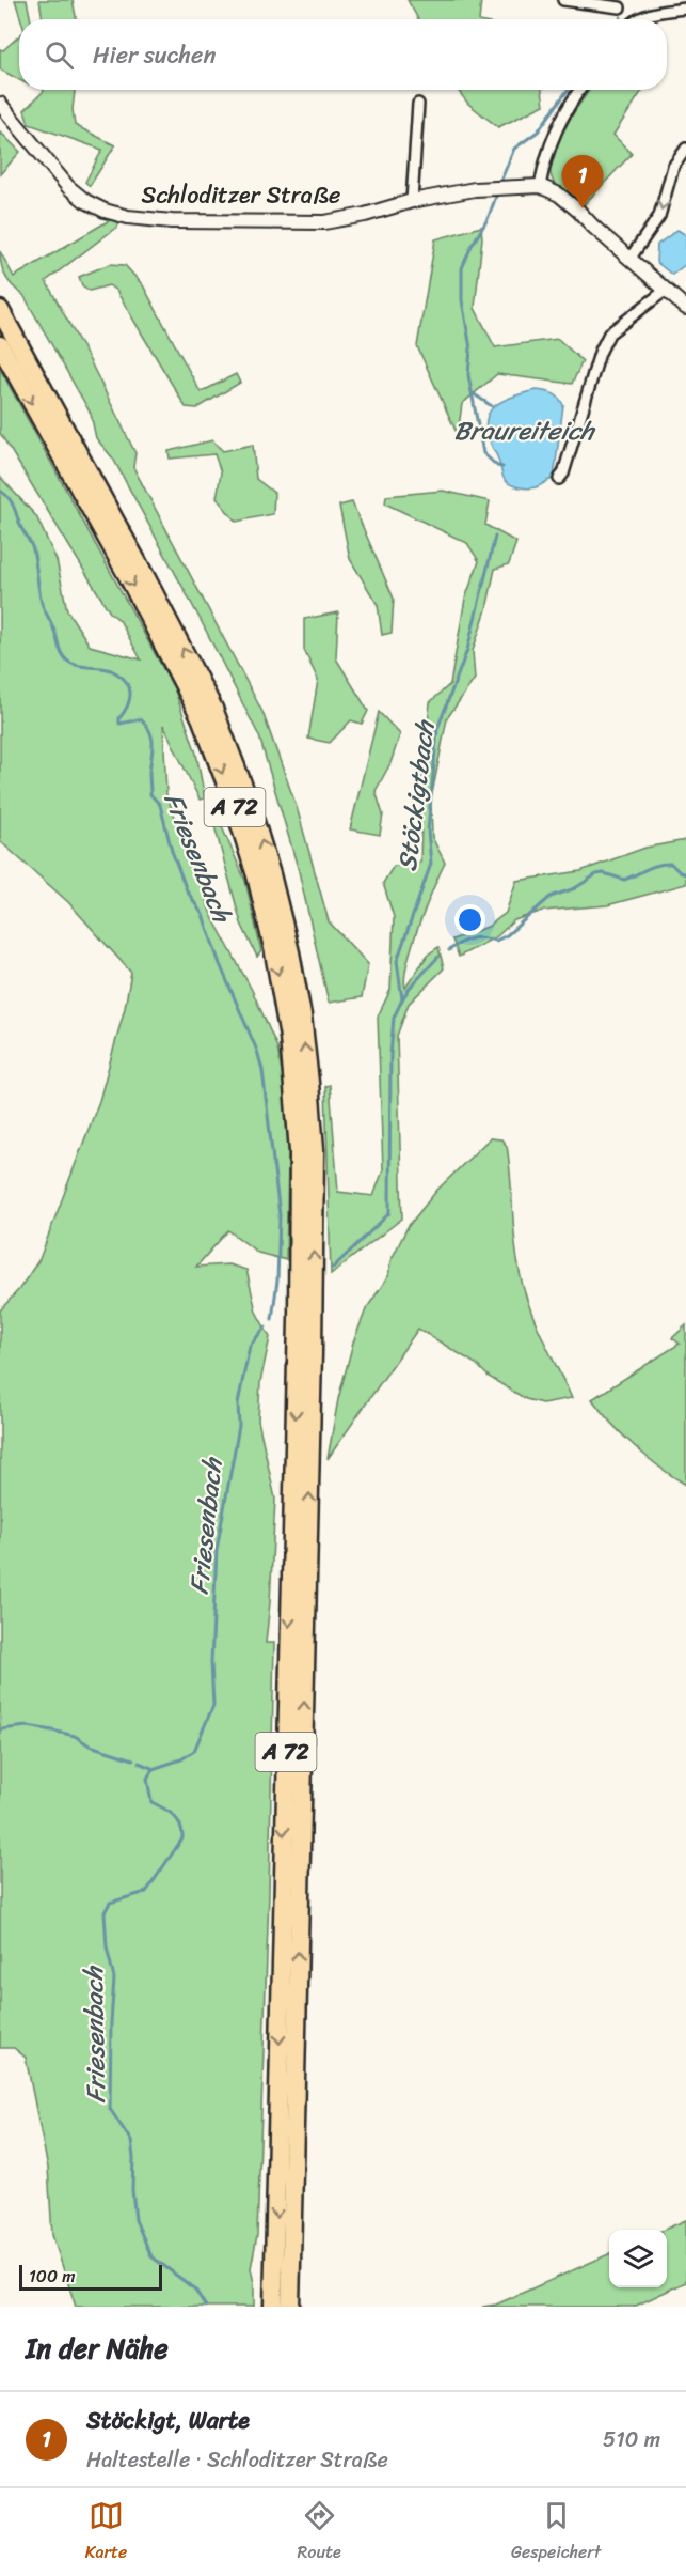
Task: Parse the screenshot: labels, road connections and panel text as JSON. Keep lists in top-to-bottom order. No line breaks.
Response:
{"streets":{"highway":["A 72"],"street":["Schloditzer Straße"]},"water":["Braureiteich","Stöckigtbach","Friesenbach"],"scale_bar":"100 m","page":{"search":"Hier suchen","pins":"1","scale":"100 m","heading":"In der Nähe","list":[{"mark":"1","name":"Stöckigt, Warte","note":"Haltestelle · Schloditzer Straße","value":"510 m"}],"nav":["Karte","Route","Gespeichert"]}}
